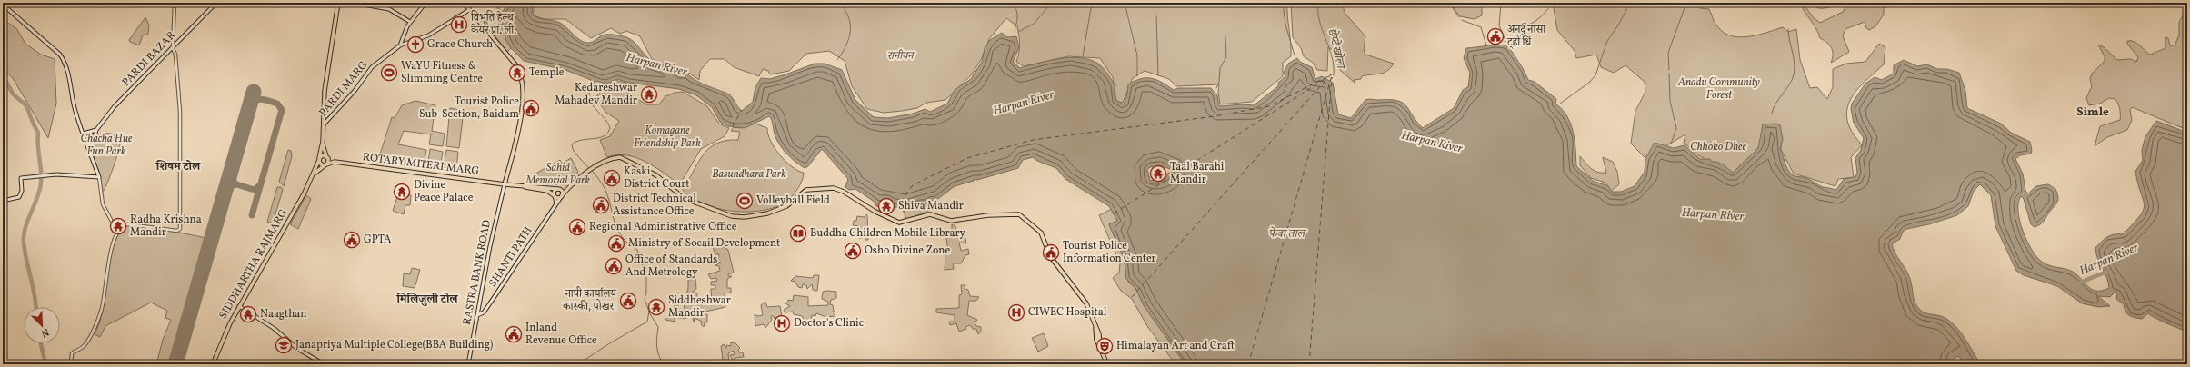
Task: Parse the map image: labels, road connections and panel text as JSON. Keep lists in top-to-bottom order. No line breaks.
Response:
{"streets":{"main road":["PARDI BAZAR","PARDI MARG","ROTARY MITERI MARG","SHANTI PATH","SIDDHARTHA RAJMARG","RASTRA BANK ROAD"]},"crossings":[["ROTARY MITERI MARG","RASTRA BANK ROAD"],["SHANTI PATH","RASTRA BANK ROAD"]],"districts":["Simle","शिवम टोल","मिलिजुली टोल"],"water":["छेप्टे खोला","Harpan River","फेवा ताल"],"parks":["रानीवन","Anadu Community Forest","Komagane Friendship Park","Chacha Hue Fun Park","Chhoko Dhee","Sahid Memorial Park","Basundhara Park"],"places":{"hospital":["विभूति हेल्थ केयर प्रा. ली.","CIWEC Hospital","Doctor's Clinic"],"public building":["अनदुँ नासा ट्हो धिं","Tourist Police Sub-Section, Baidam","Kaski District Court","District Technical Assistance Office","Regional Administrative Office","GPTA","Ministry of Socail Development","Osho Divine Zone","Tourist Police Information Center","Office of Standards And Metrology","नापी कार्यालय कास्की, पोखरा","Inland Revenue Office"],"church":["Grace Church"],"sports":["WaYU Fitness & Slimming Centre","Volleyball Field"],"temple":["Temple","Kedareshwar Mahadev Mandir","Taal Barahi Mandir","Divine Peace Palace","Shiva Mandir","Radha Krishna Mandir","Siddheshwar Mandir","Naagthan"],"library":["Buddha Children Mobile Library"],"school or university":["Janapriya Multiple College(BBA Building)"],"theatre":["Himalayan Art and Craft"]},"north":"bottom right"}
